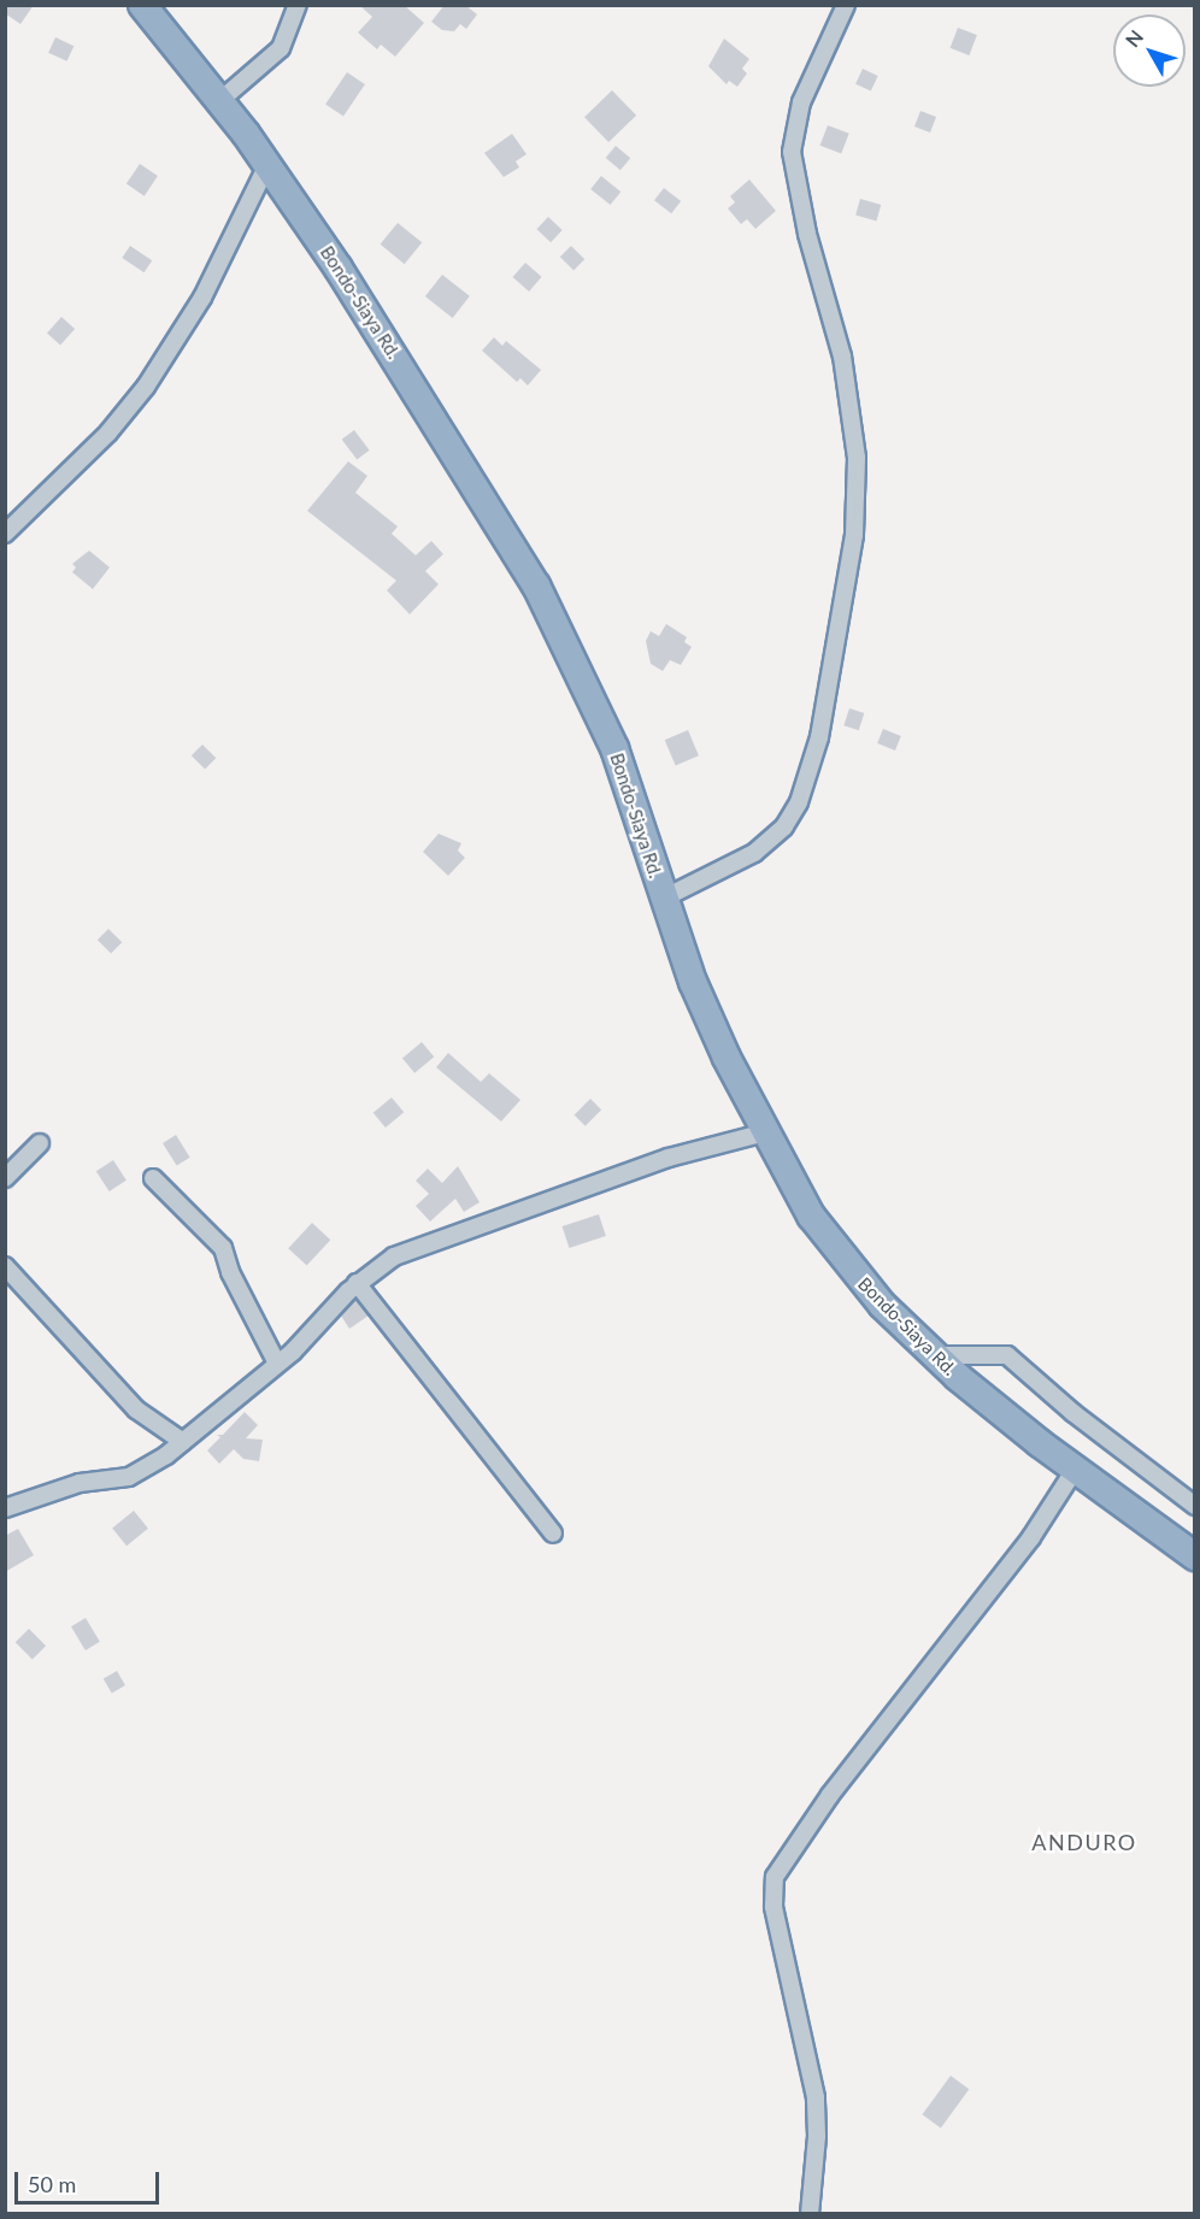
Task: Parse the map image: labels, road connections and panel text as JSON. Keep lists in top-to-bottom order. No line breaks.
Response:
{"streets":{"highway":["Bondo-Siaya Rd."]},"districts":["ANDURO"],"scale_bar":"50 m","north":"top left"}
